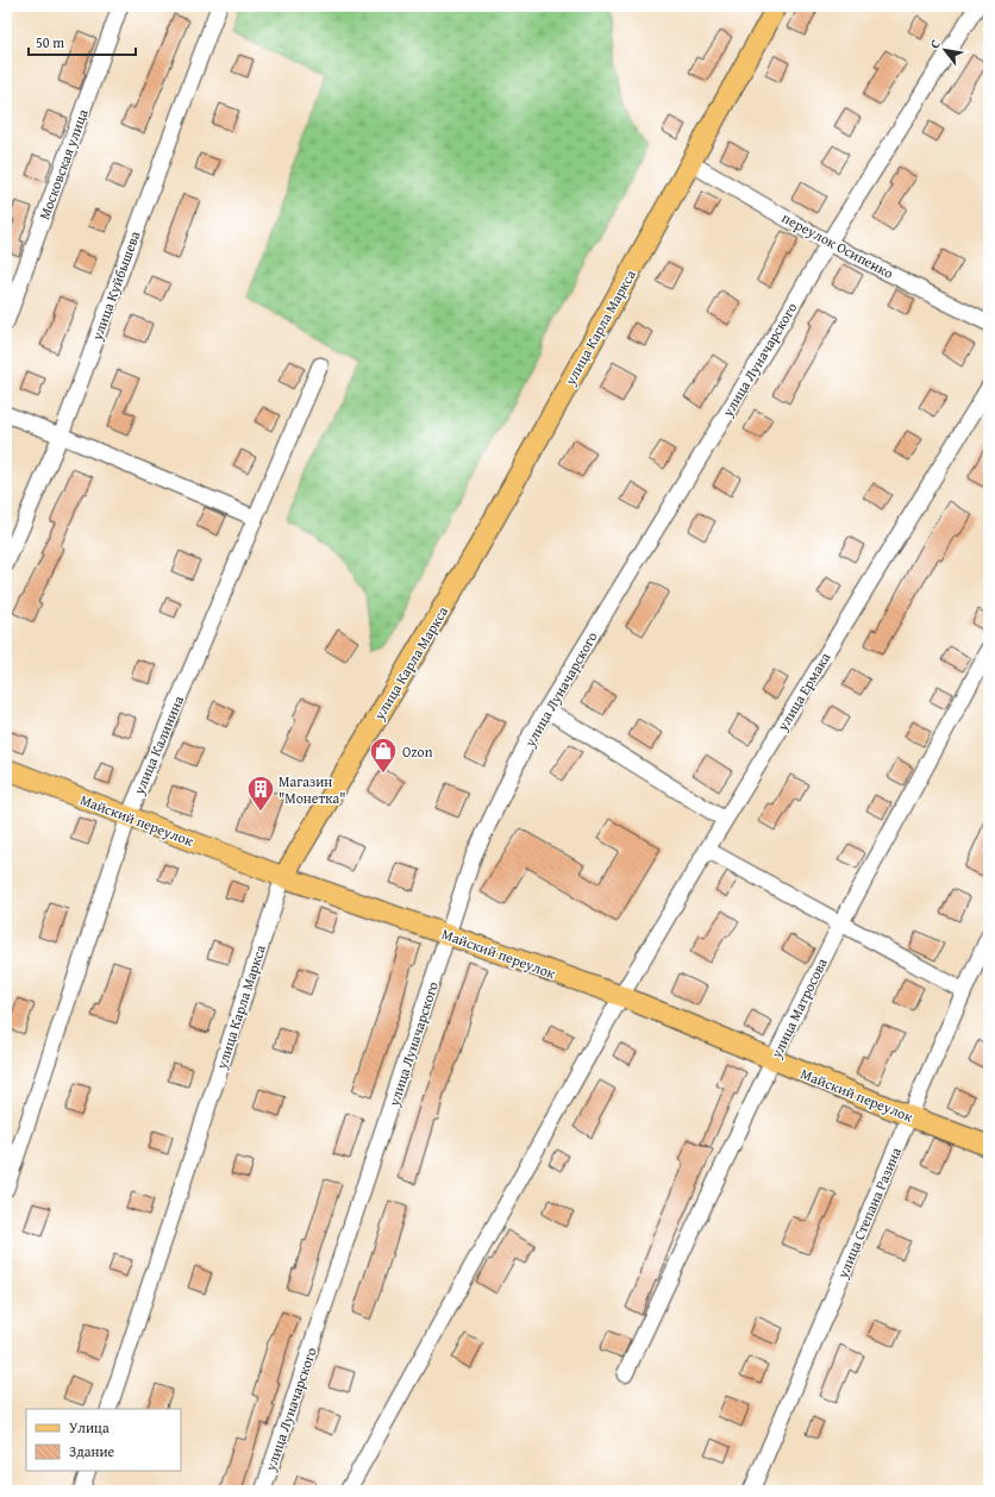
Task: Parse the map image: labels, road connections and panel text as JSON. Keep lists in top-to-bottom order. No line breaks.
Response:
{"streets":{"main road":["улица Карла Маркса","Майский переулок"],"street":["Московская улица","переулок Осипенко","улица Куйбышева","улица Луначарского","улица Ермака","улица Калинина","улица Матросова","улица Степана Разина"]},"crossings":[["переулок Осипенко","улица Карла Маркса"],["переулок Осипенко","улица Луначарского"],["улица Карла Маркса","Майский переулок"],["улица Луначарского","Майский переулок"],["улица Ермака","Майский переулок"],["улица Калинина","Майский переулок"],["Майский переулок","улица Матросова"],["Майский переулок","улица Степана Разина"]],"places":{"shop":["Ozon"],"building":["Магазин \"Монетка\""]},"legend":["Улица","Здание"],"scale_bar":"50 m","north":"top left"}
